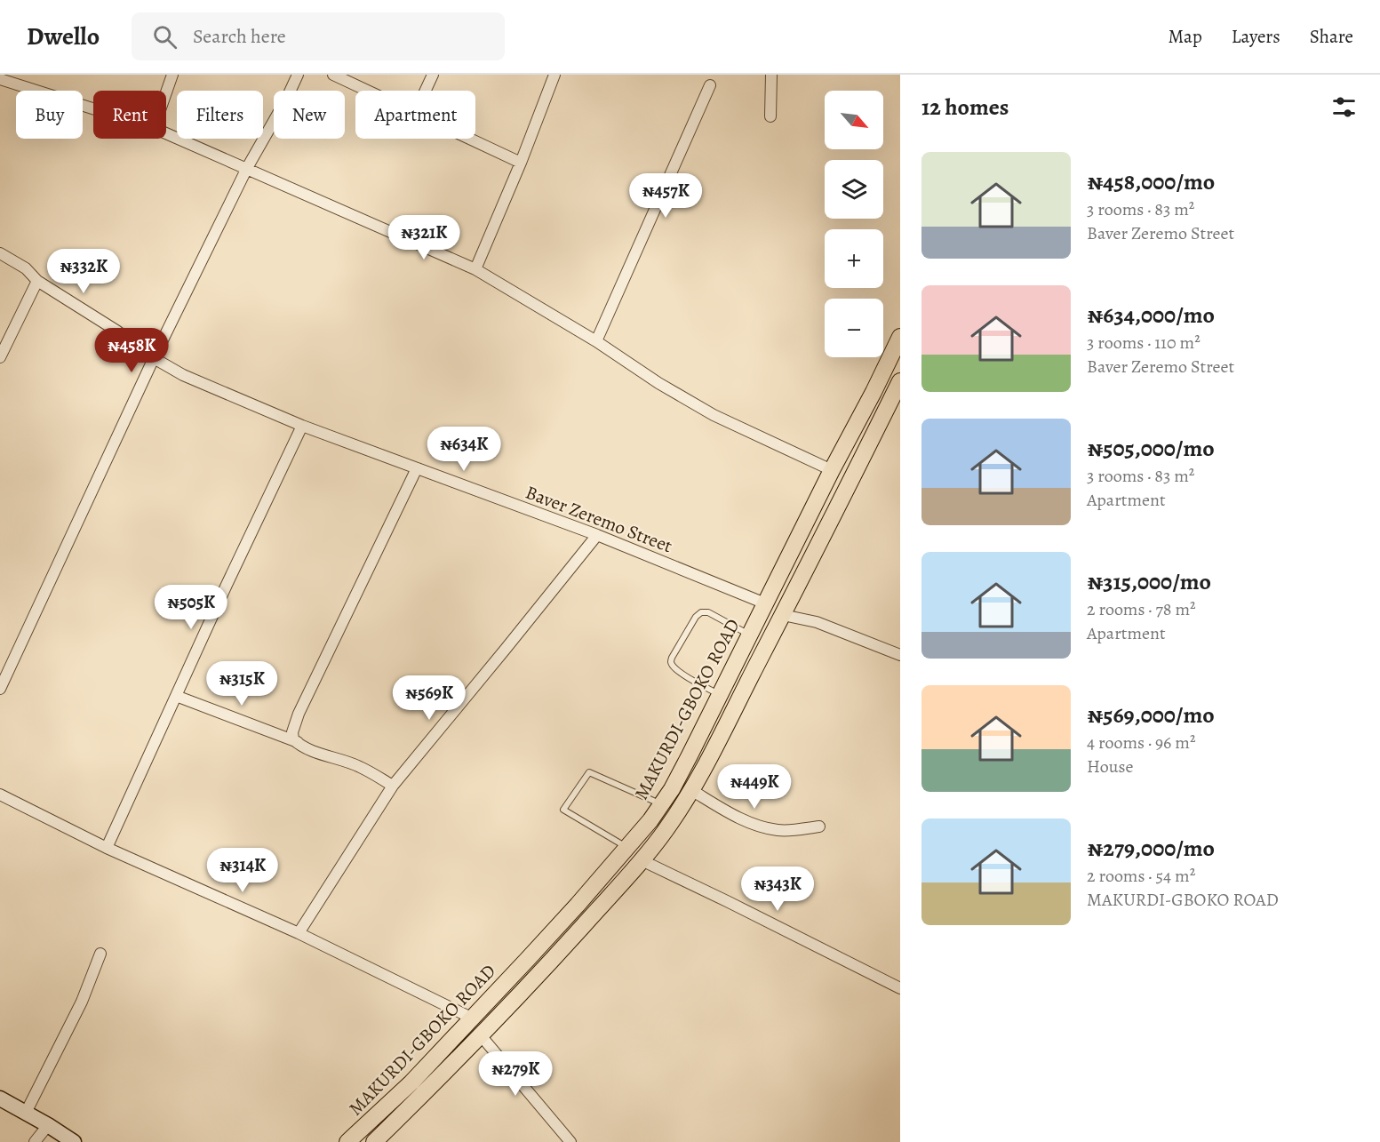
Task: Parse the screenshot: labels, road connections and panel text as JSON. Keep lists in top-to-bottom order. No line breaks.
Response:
{"streets":{"main road":["MAKURDI-GBOKO ROAD"],"street":["Baver Zeremo Street"]},"crossings":[["Baver Zeremo Street","MAKURDI-GBOKO ROAD"]],"north":"bottom right","page":{"header":"Dwello","search":"Search here","nav":["Map","Layers","Share"],"heading":"12 homes","map_buttons":["+","−"],"chip":["Buy","Rent","Filters","New","Apartment"],"list":[{"name":"₦458,000/mo","note":"3 rooms · 83 m² · Baver Zeremo Street"},{"name":"₦634,000/mo","note":"3 rooms · 110 m² · Baver Zeremo Street"},{"name":"₦505,000/mo","note":"3 rooms · 83 m² · Apartment"},{"name":"₦315,000/mo","note":"2 rooms · 78 m² · Apartment"},{"name":"₦569,000/mo","note":"4 rooms · 96 m² · House"},{"name":"₦279,000/mo","note":"2 rooms · 54 m² · MAKURDI-GBOKO ROAD"}],"price":["₦457K","₦321K","₦332K","₦458K","₦634K","₦505K","₦315K","₦569K","₦449K","₦314K","₦343K","₦279K"]}}
